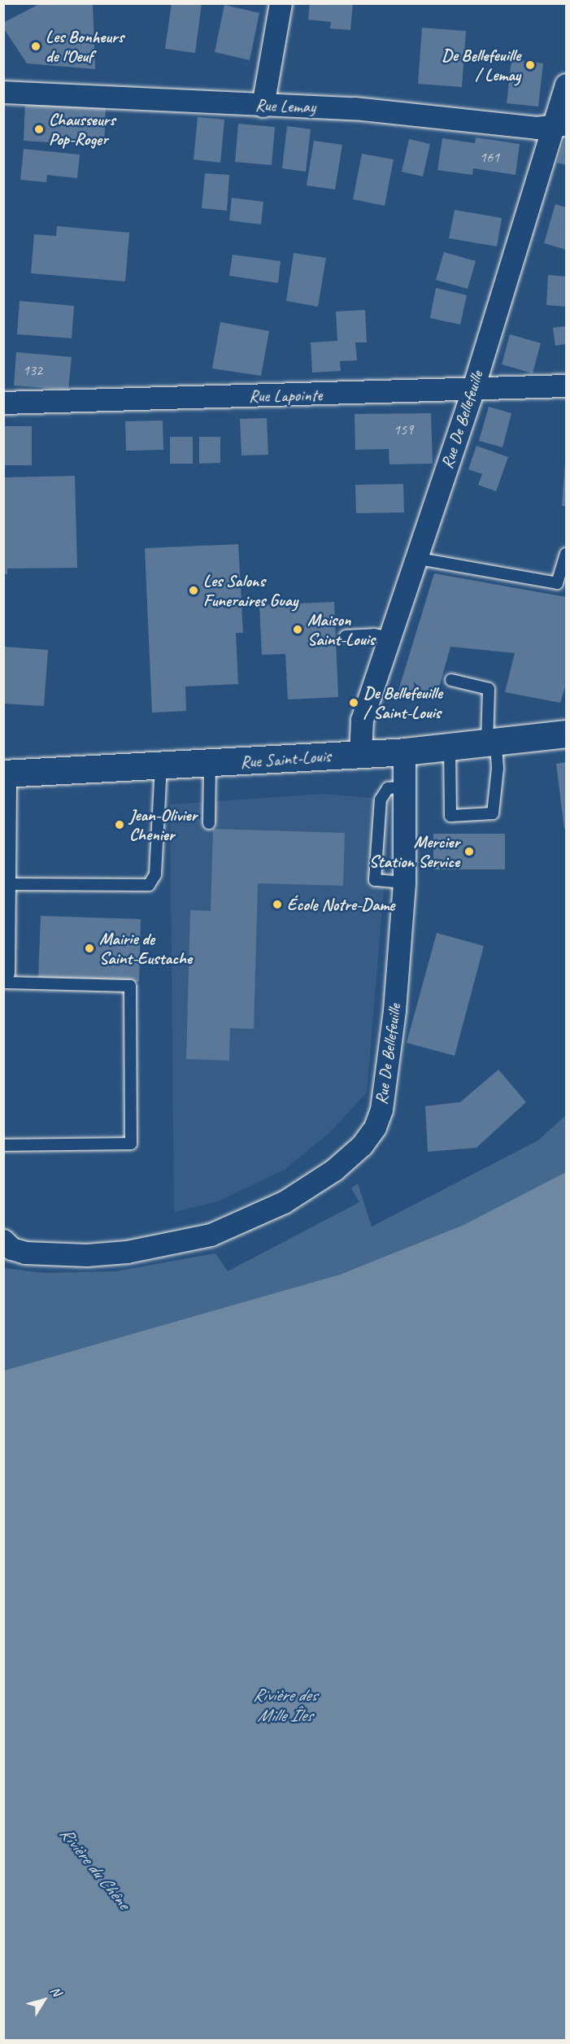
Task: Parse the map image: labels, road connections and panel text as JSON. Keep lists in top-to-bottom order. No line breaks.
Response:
{"streets":{"main road":["Rue Saint-Louis"],"street":["Rue Lemay","Rue Lapointe","Rue De Bellefeuille"]},"crossings":[["Rue Lemay","Rue De Bellefeuille"],["Rue Lapointe","Rue De Bellefeuille"],["Rue De Bellefeuille","Rue Saint-Louis"]],"water":["Rivière des Mille Îles","Rivière du Chêne"],"places":["Les Bonheurs de l'Oeuf","De Bellefeuille / Lemay","Chausseurs Pop-Roger","Les Salons Funeraires Guay","Maison Saint-Louis","De Bellefeuille / Saint-Louis","Jean-Olivier Chenier","Mercier Station Service","École Notre-Dame","Mairie de Saint-Eustache"],"house_numbers":["161","132","159"],"north":"top right"}
